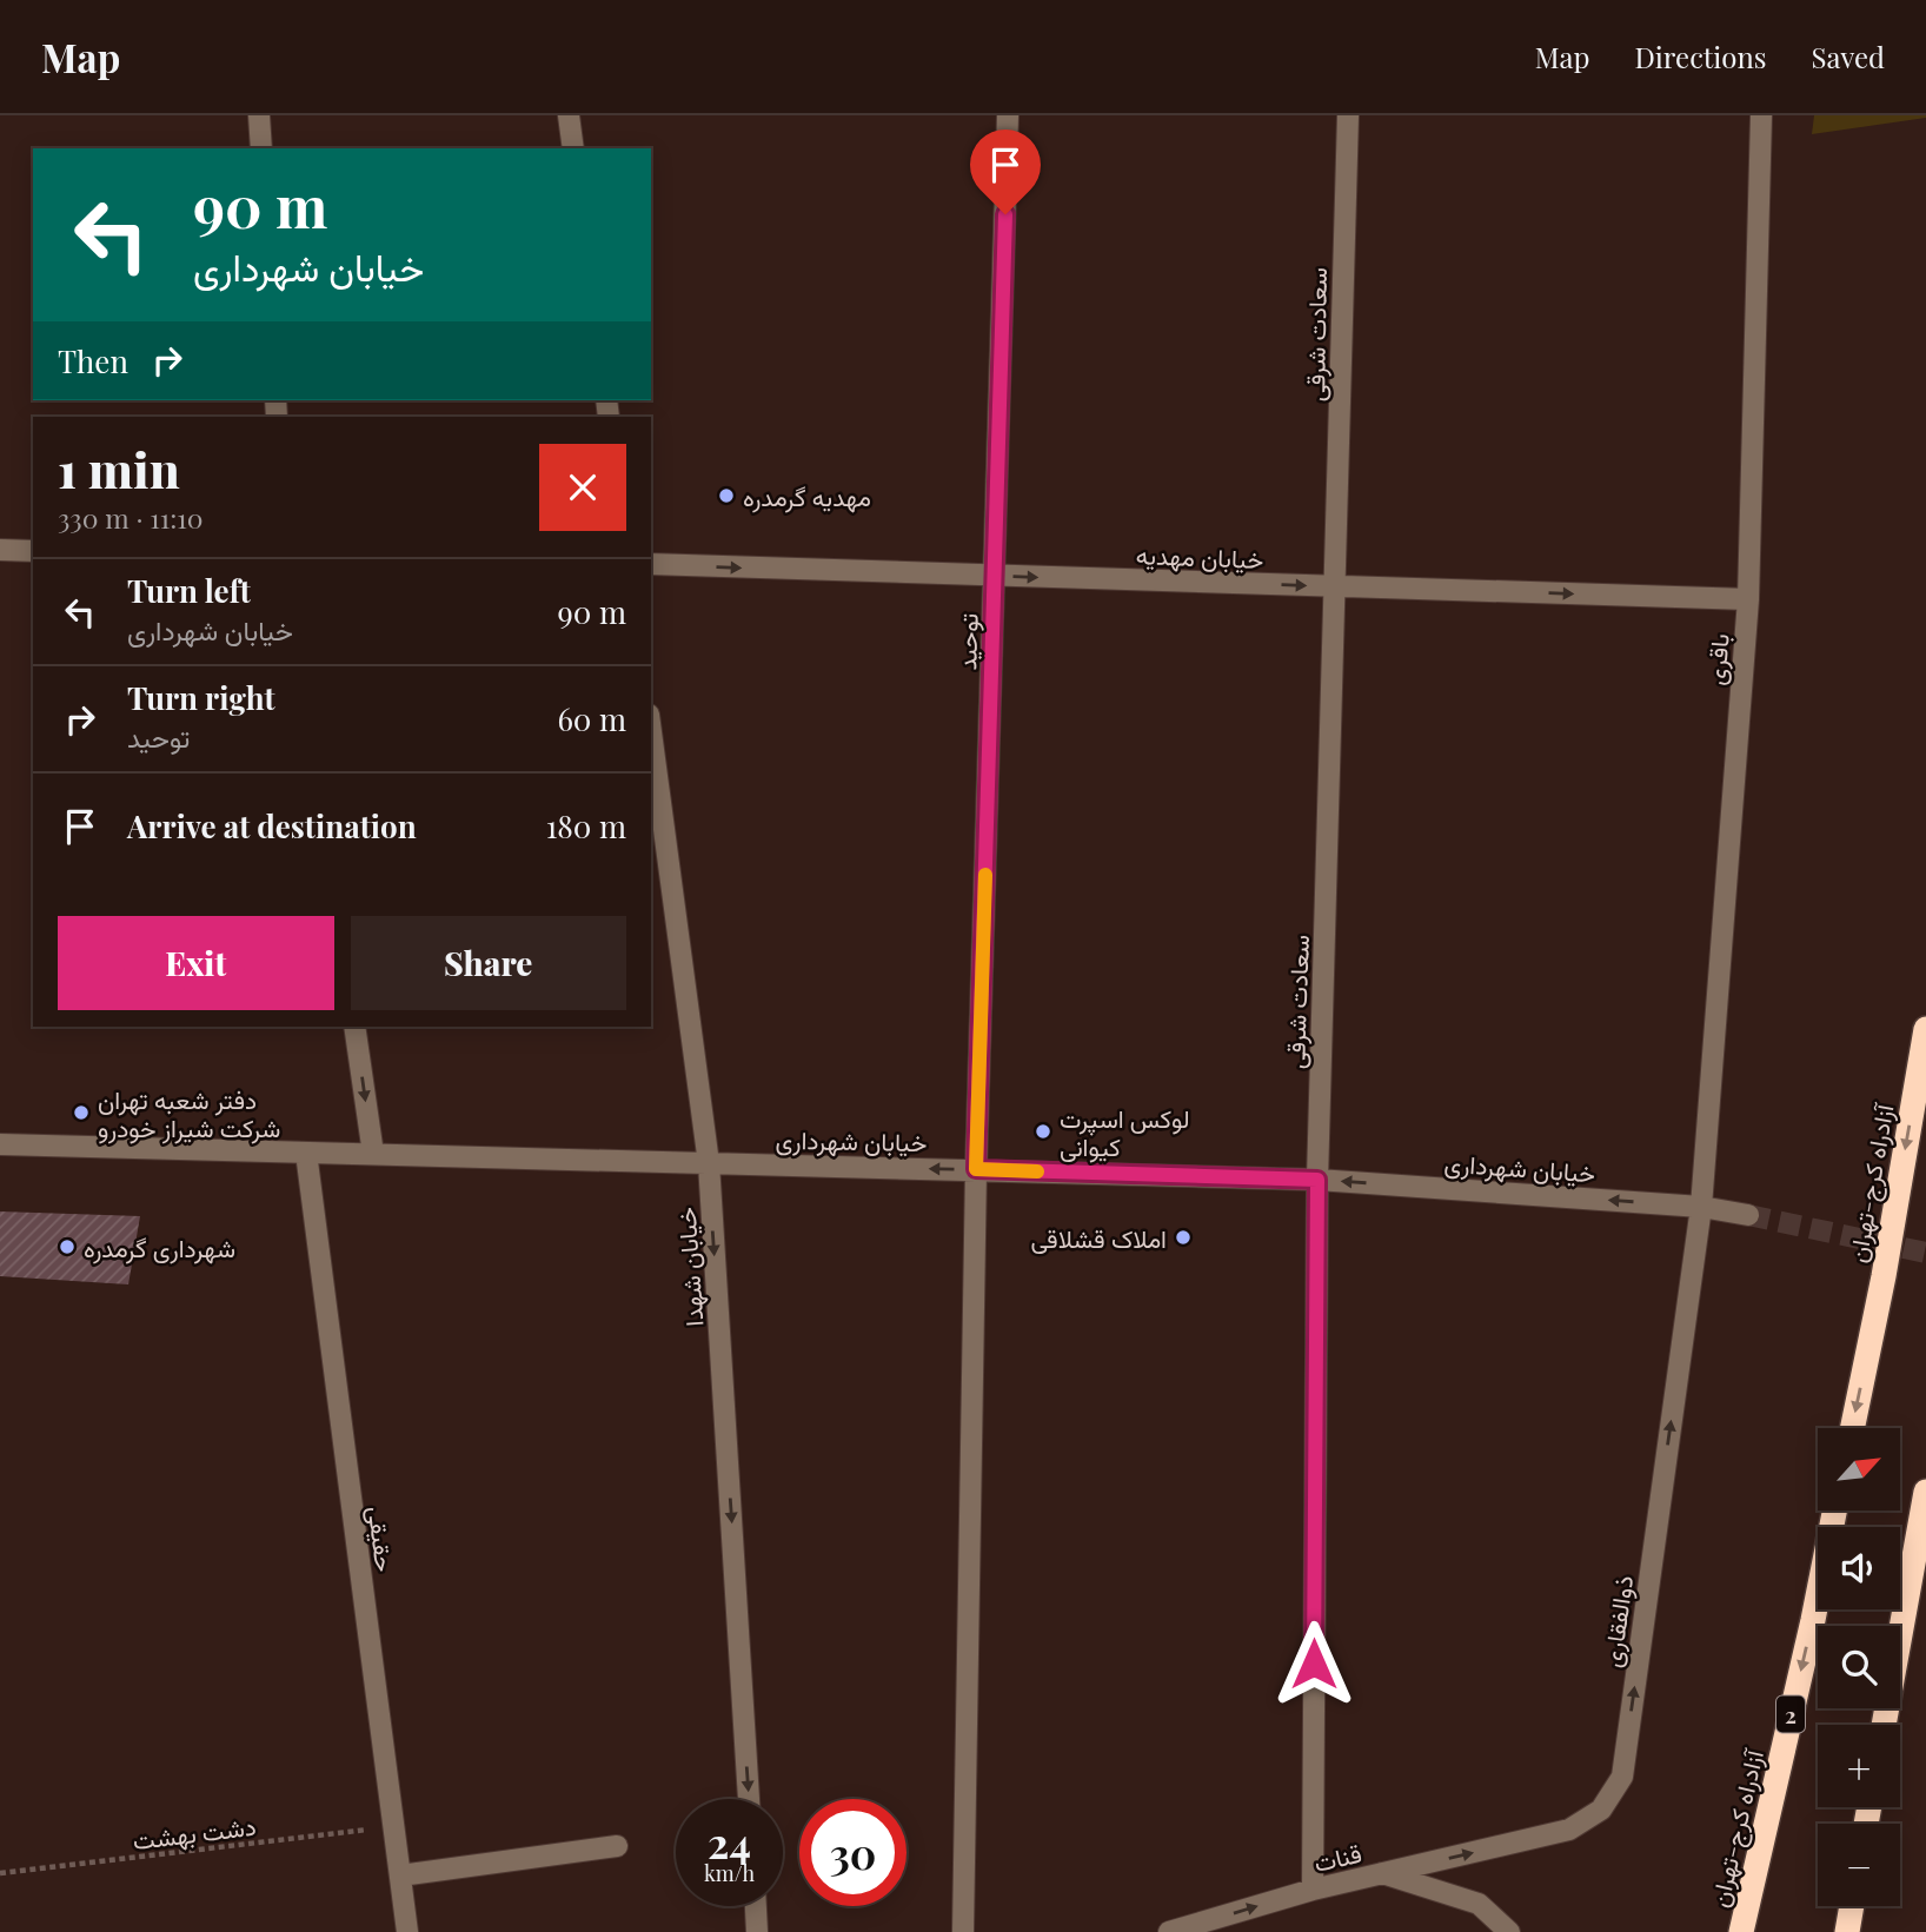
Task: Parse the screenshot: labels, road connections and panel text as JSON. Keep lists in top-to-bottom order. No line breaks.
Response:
{"streets":{"highway":["آزادراه کرج-تهران","2"],"street":["سعادت شرقی","خیابان مهدیه","توحید","باقری","خیابان شهرداری","خیابان شهدا","حقیقی","ذوالفقاری","قنات"],"path":["دشت بهشت"]},"crossings":[["سعادت شرقی","خیابان مهدیه"],["سعادت شرقی","خیابان شهرداری"],["سعادت شرقی","قنات"],["خیابان مهدیه","توحید"],["خیابان مهدیه","باقری"],["توحید","خیابان شهرداری"],["باقری","خیابان شهرداری"],["باقری","ذوالفقاری"],["خیابان شهرداری","خیابان شهدا"],["خیابان شهرداری","حقیقی"],["خیابان شهرداری","ذوالفقاری"],["حقیقی","دشت بهشت"],["ذوالفقاری","قنات"]],"one_way":["خیابان مهدیه","خیابان شهرداری","آزادراه کرج-تهران","خیابان شهدا","ذوالفقاری","قنات"],"places":["مهدیه گرمدره","دفتر شعبه تهران شرکت شیراز خودرو","لوکس اسپرت کیوانی","املاک قشلاقی","شهرداری گرمدره"],"north":"top right","page":{"header":"Map","nav":["Map","Directions","Saved"],"turn":["90 m","خیابان شهرداری"],"then":"Then","heading":["1 min","330 m · 11:10"],"list":[{"name":"Turn left","note":"خیابان شهرداری","value":"90 m"},{"name":"Turn right","note":"توحید","value":"60 m"},{"name":"Arrive at destination","value":"180 m"}],"buttons":["Exit","Share"],"map_buttons":["+","−"],"speed":"24 km/h","limit":"30"}}
